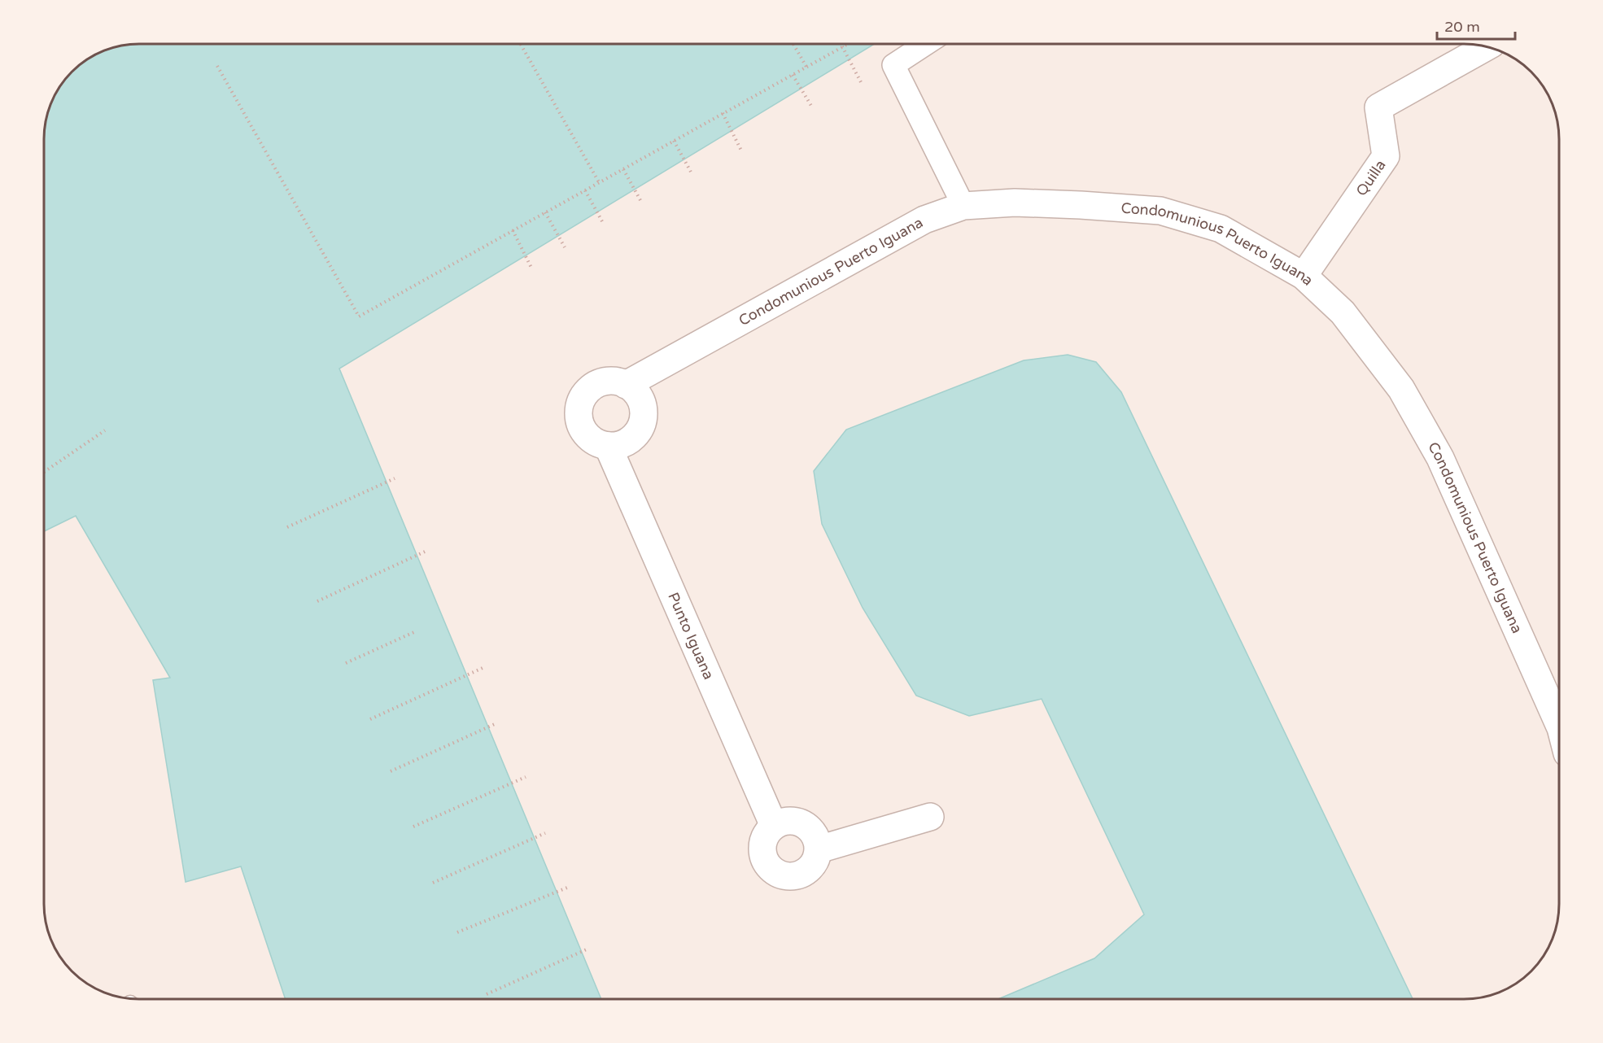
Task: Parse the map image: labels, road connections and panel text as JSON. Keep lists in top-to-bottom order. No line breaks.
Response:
{"streets":{"street":["Quilla","Condomunious Puerto Iguana","Punto Iguana"]},"crossings":[["Quilla","Condomunious Puerto Iguana"],["Condomunious Puerto Iguana","Punto Iguana"]],"scale_bar":"20 m"}
